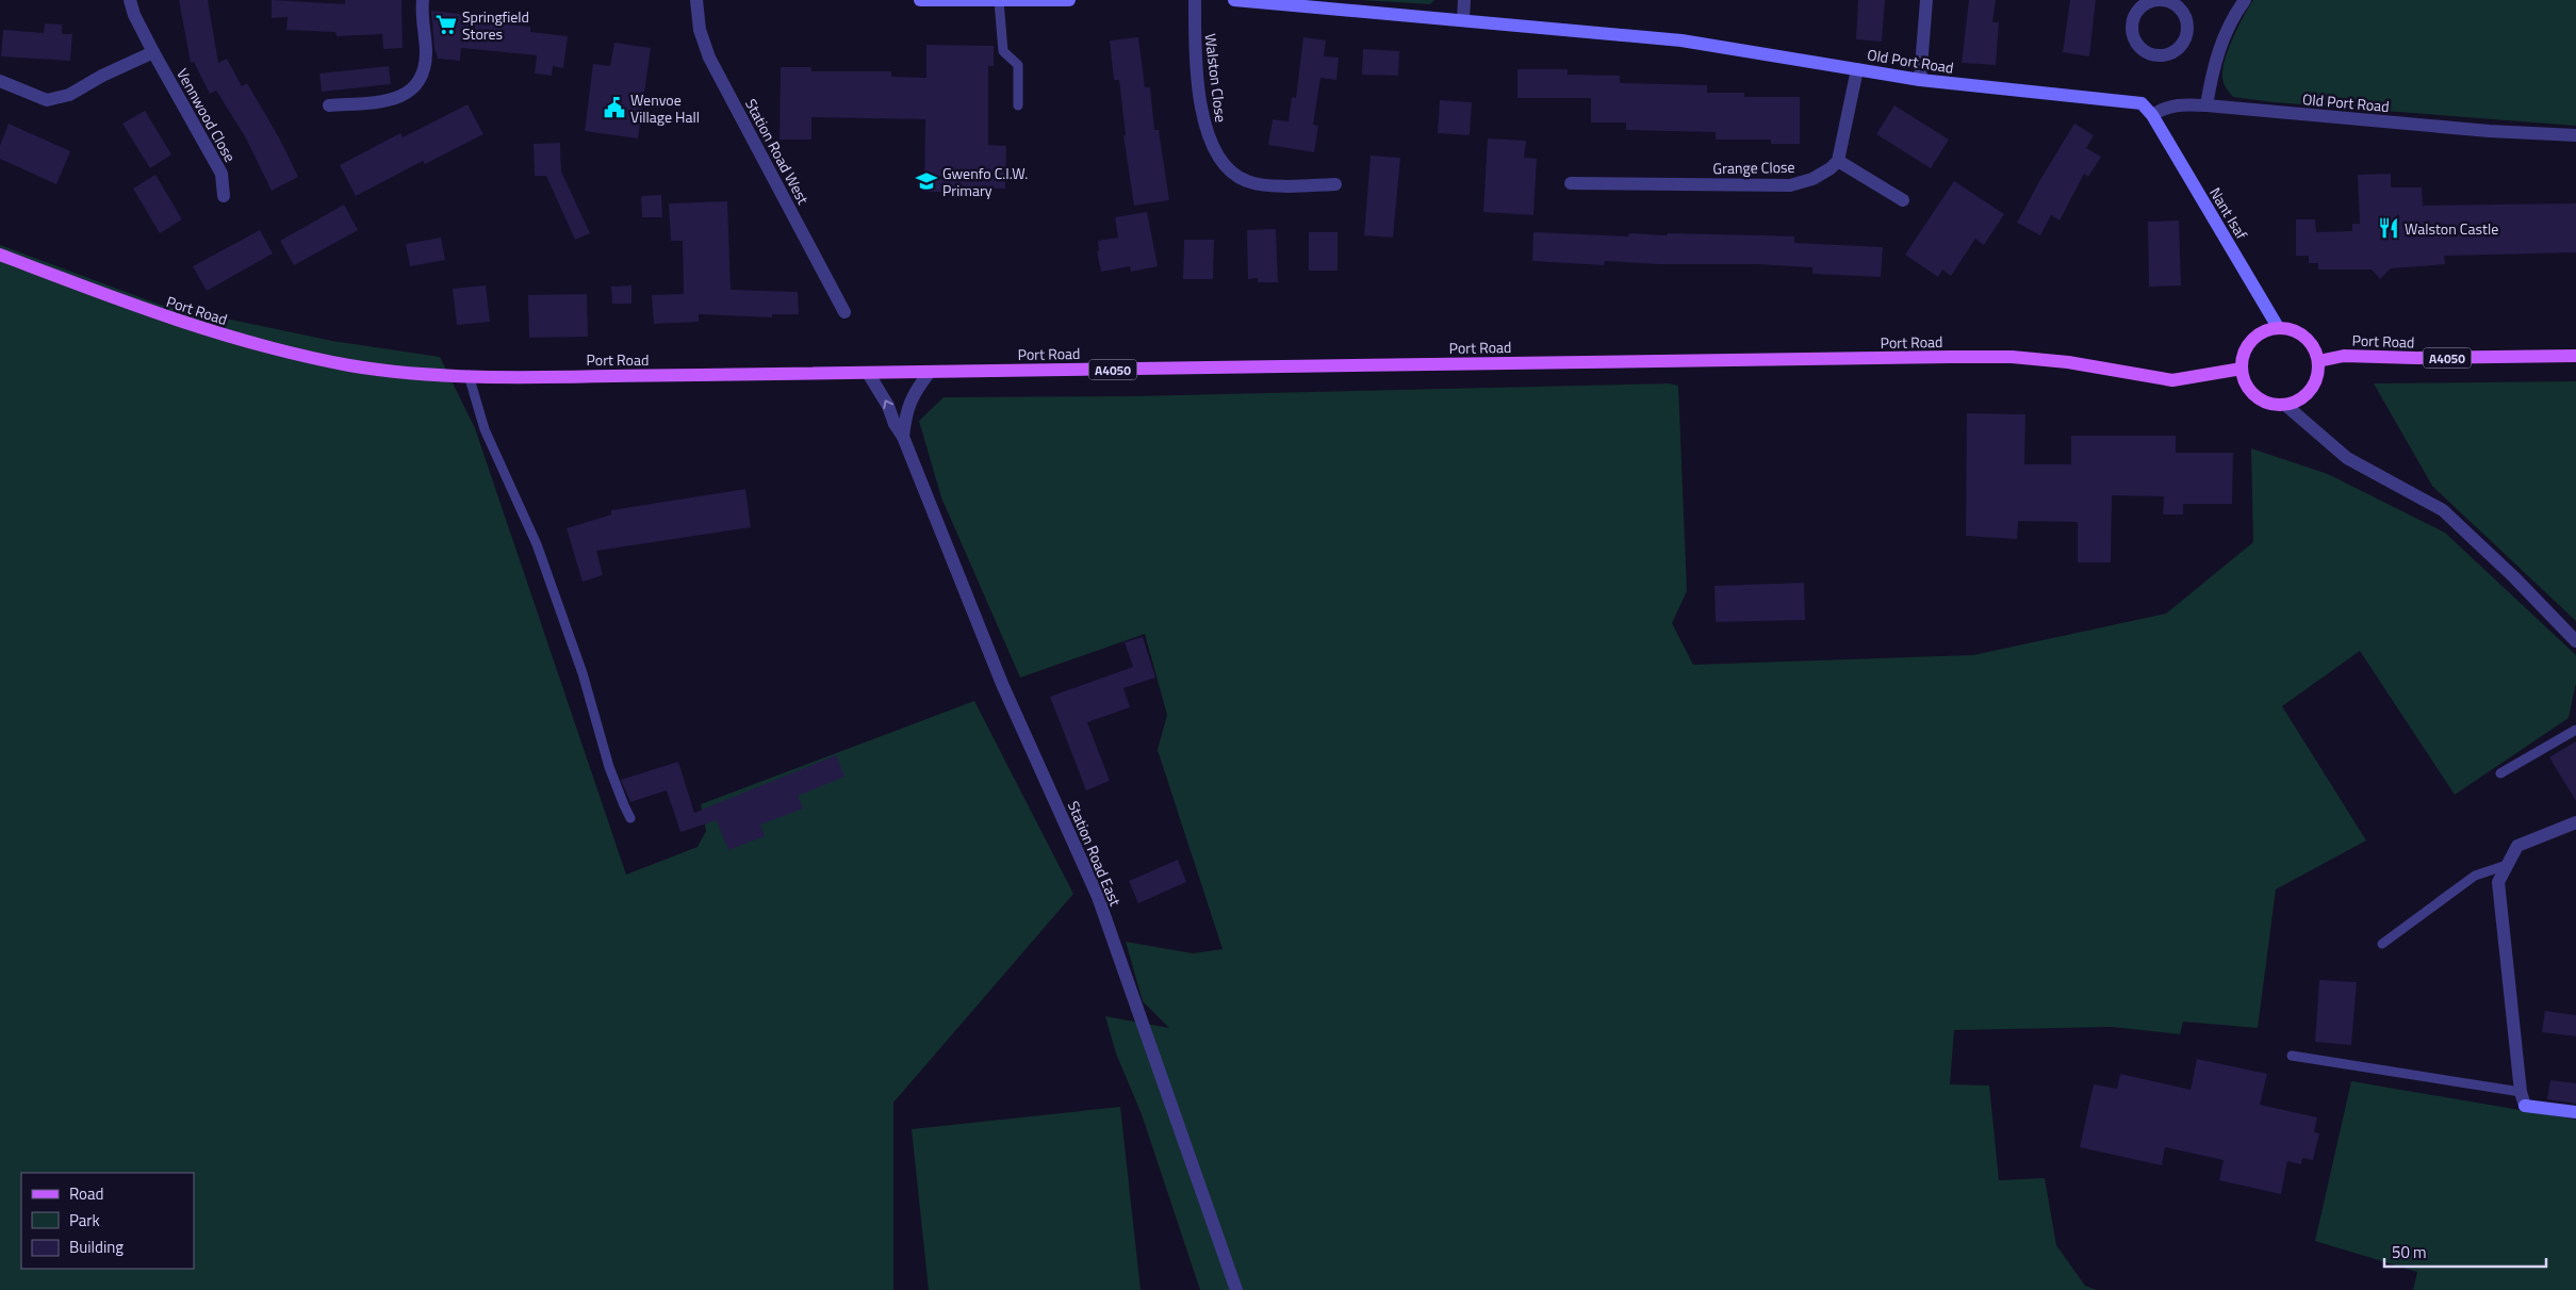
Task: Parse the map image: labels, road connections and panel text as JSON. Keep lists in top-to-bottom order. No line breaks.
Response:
{"streets":{"main road":["Port Road","A4050"],"street":["Old Port Road","Walston Close","Vennwood Close","Station Road West","Grange Close","Nant Isaf","Station Road East"]},"crossings":[["Old Port Road","Nant Isaf"],["Nant Isaf","Port Road"],["Port Road","Station Road East"]],"places":{"supermarket":["Springfield Stores"],"public building":["Wenvoe Village Hall"],"school or university":["Gwenfo C.I.W. Primary"],"restaurant":["Walston Castle"]},"legend":["Road","Park","Building"],"scale_bar":"50 m"}
